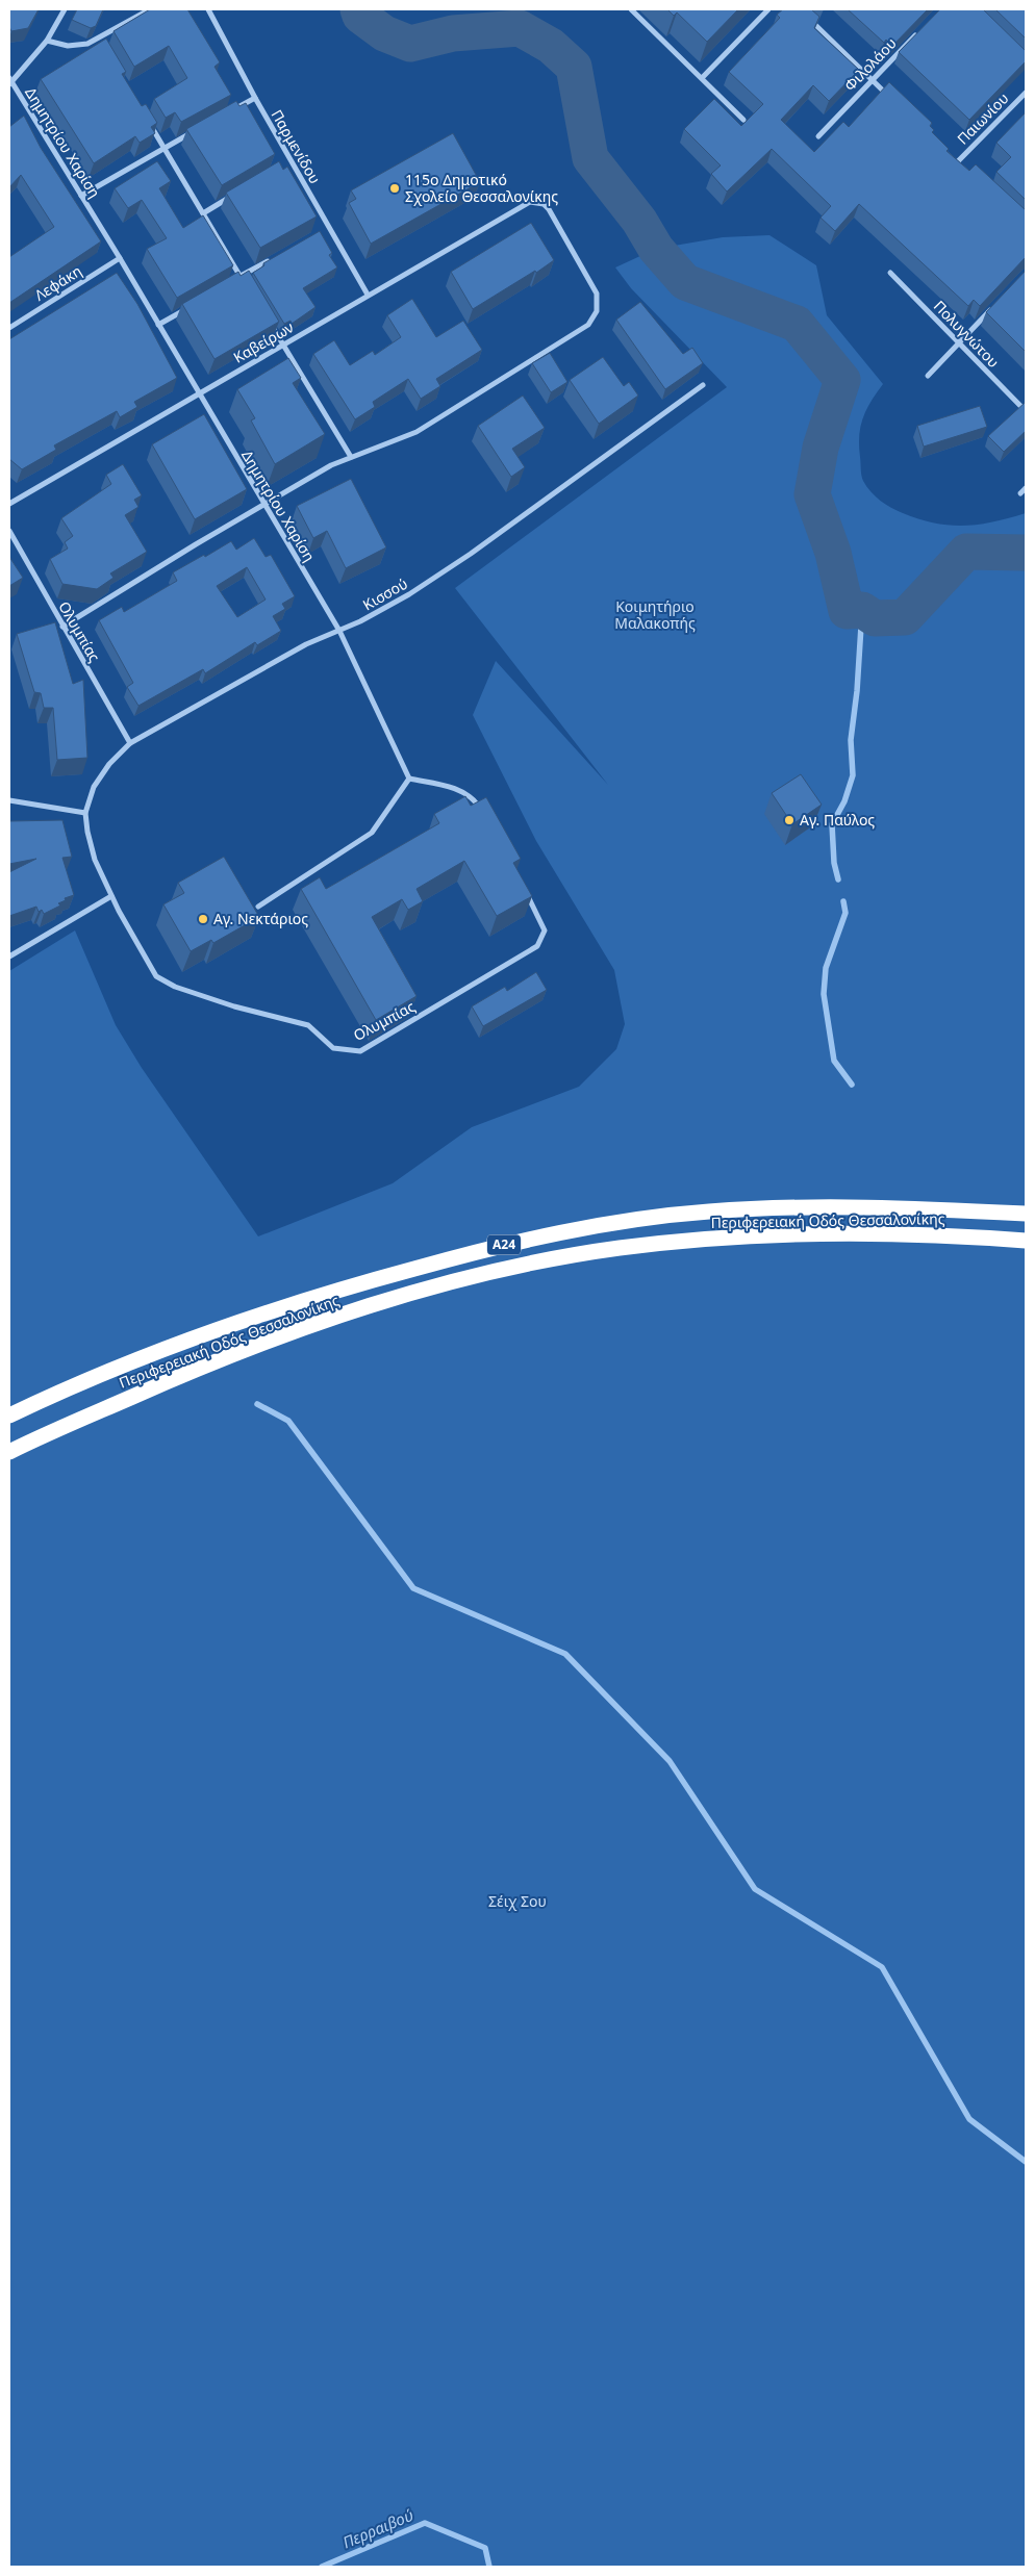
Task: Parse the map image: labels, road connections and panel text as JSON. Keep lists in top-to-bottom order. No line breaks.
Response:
{"streets":{"highway":["Περιφερειακή Οδός Θεσσαλονίκης","Α24"],"street":["Φιλολάου","Παιωνίου","Δημητρίου Χαρίση","Παρμενίδου","Λεφάκη","Πολυγνώτου","Καβείρων","Κισσού","Ολυμπίας"]},"crossings":[["Δημητρίου Χαρίση","Λεφάκη"],["Δημητρίου Χαρίση","Καβείρων"],["Δημητρίου Χαρίση","Κισσού"],["Παρμενίδου","Καβείρων"],["Κισσού","Ολυμπίας"]],"water":["Περραιβού"],"parks":["Κοιμητήριο Μαλακοπής","Σέιχ Σου"],"places":["115o Δημοτικό Σχολείο Θεσσαλονίκης","Αγ. Παύλος","Αγ. Νεκτάριος"]}
